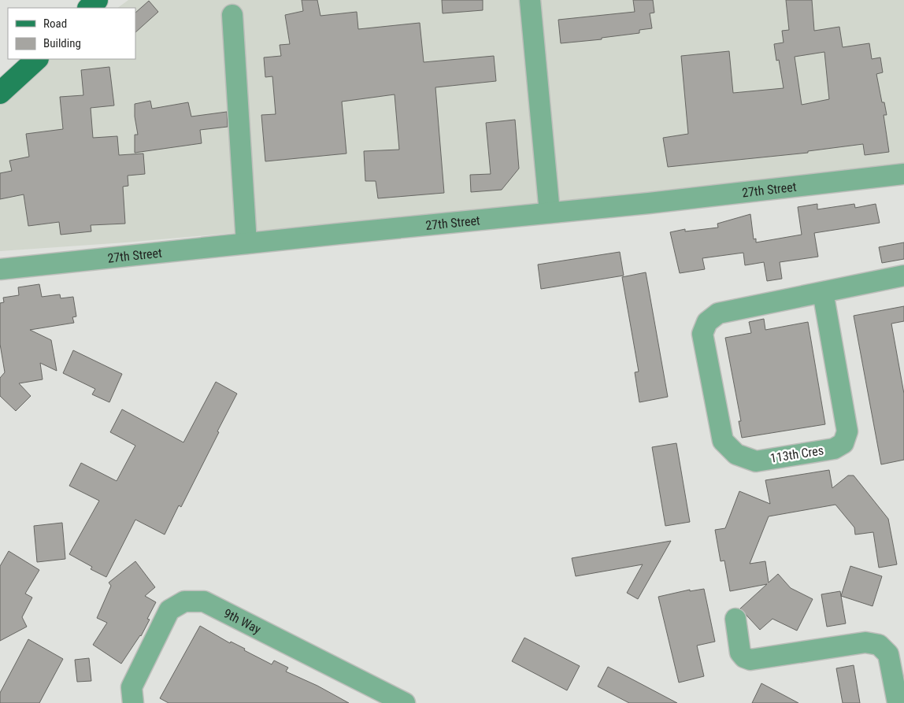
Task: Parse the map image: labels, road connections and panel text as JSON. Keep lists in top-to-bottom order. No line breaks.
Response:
{"streets":{"street":["27th Street","113th Cres","9th Way"]},"legend":["Road","Building"]}
